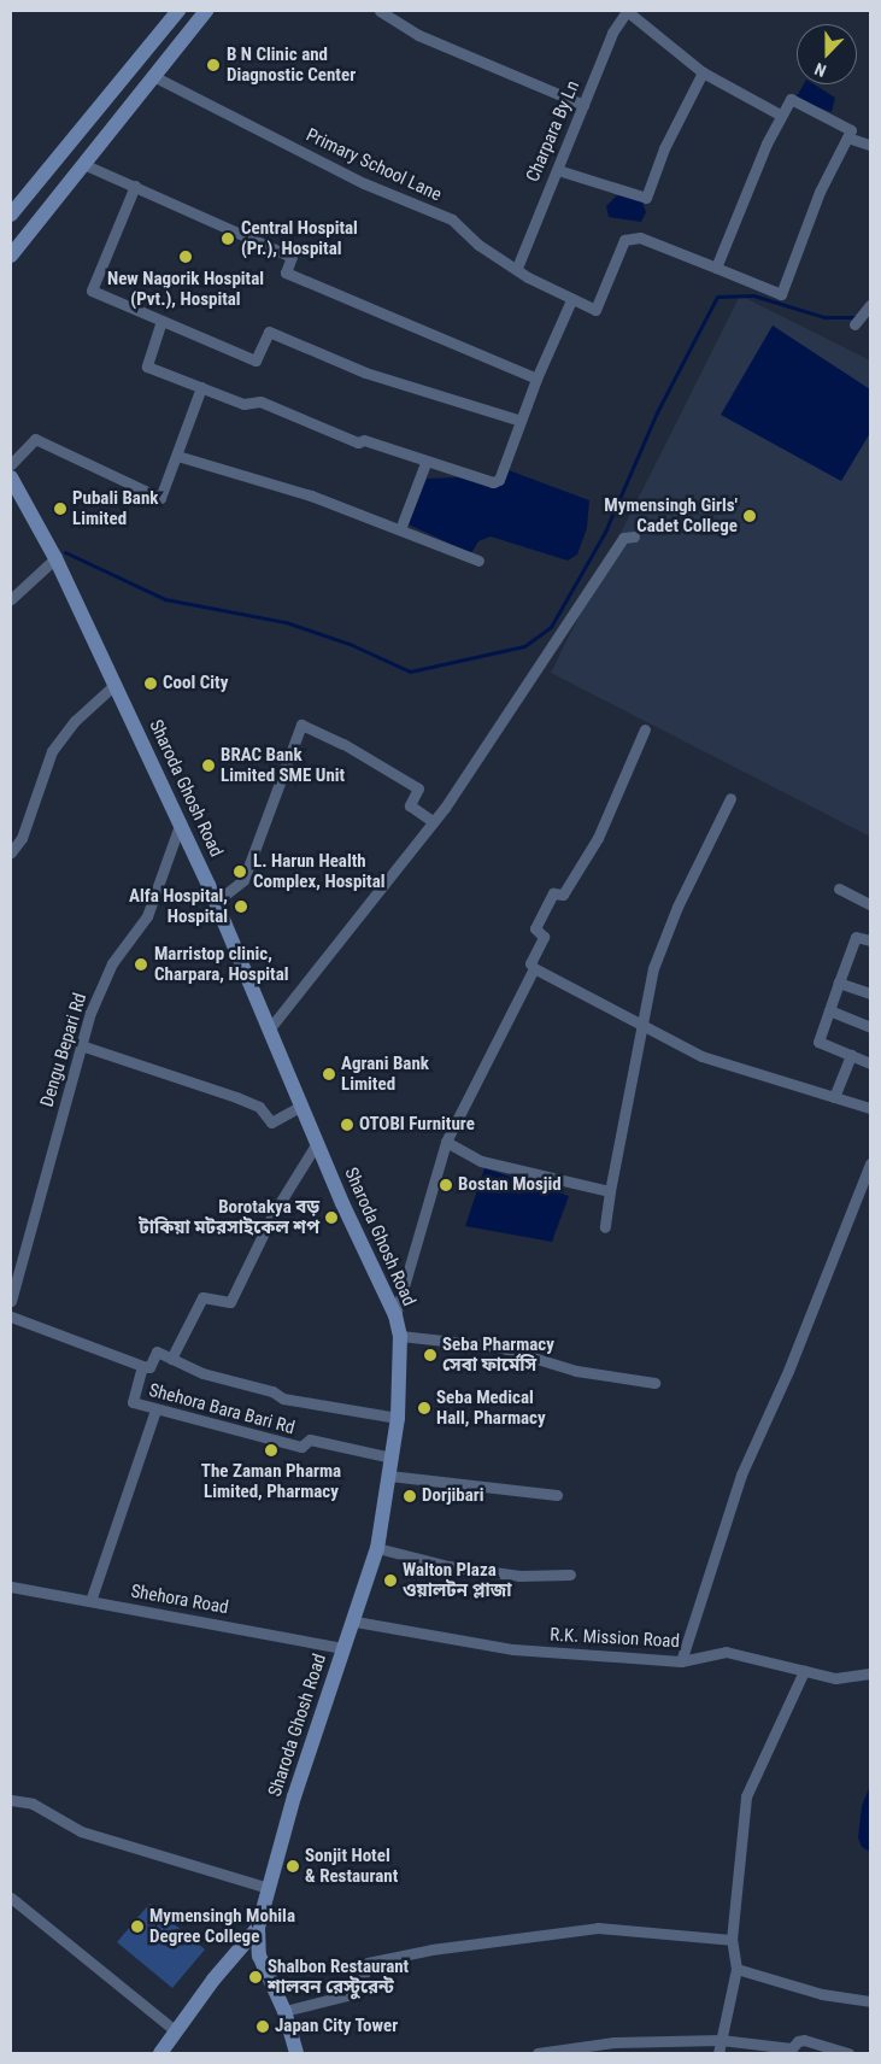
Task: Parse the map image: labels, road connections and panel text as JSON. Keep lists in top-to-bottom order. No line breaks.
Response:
{"streets":{"main road":["Sharoda Ghosh Road"],"street":["Charpara By Ln","Primary School Lane","Dengu Bepari Rd","Shehora Bara Bari Rd","Shehora Road","R.K. Mission Road"]},"crossings":[["Charpara By Ln","Primary School Lane"],["Sharoda Ghosh Road","Dengu Bepari Rd"],["Sharoda Ghosh Road","Shehora Bara Bari Rd"],["Sharoda Ghosh Road","Shehora Road"],["Sharoda Ghosh Road","R.K. Mission Road"]],"places":["B N Clinic and Diagnostic Center","Central Hospital (Pr.), Hospital","New Nagorik Hospital (Pvt.), Hospital","Pubali Bank Limited","Mymensingh Girls' Cadet College","Cool City","BRAC Bank Limited SME Unit","L. Harun Health Complex, Hospital","Alfa Hospital, Hospital","Marristop clinic, Charpara, Hospital","Agrani Bank Limited","OTOBI Furniture","Bostan Mosjid","Borotakya বড় টাকিয়া মটরসাইকেল শপ","Seba Pharmacy সেবা ফার্মেসি","Seba Medical Hall, Pharmacy","The Zaman Pharma Limited, Pharmacy","Dorjibari","Walton Plaza ওয়ালটন প্লাজা","Sonjit Hotel & Restaurant","Mymensingh Mohila Degree College","Shalbon Restaurant শালবন রেস্টুরেন্ট","Japan City Tower"],"north":"bottom"}
